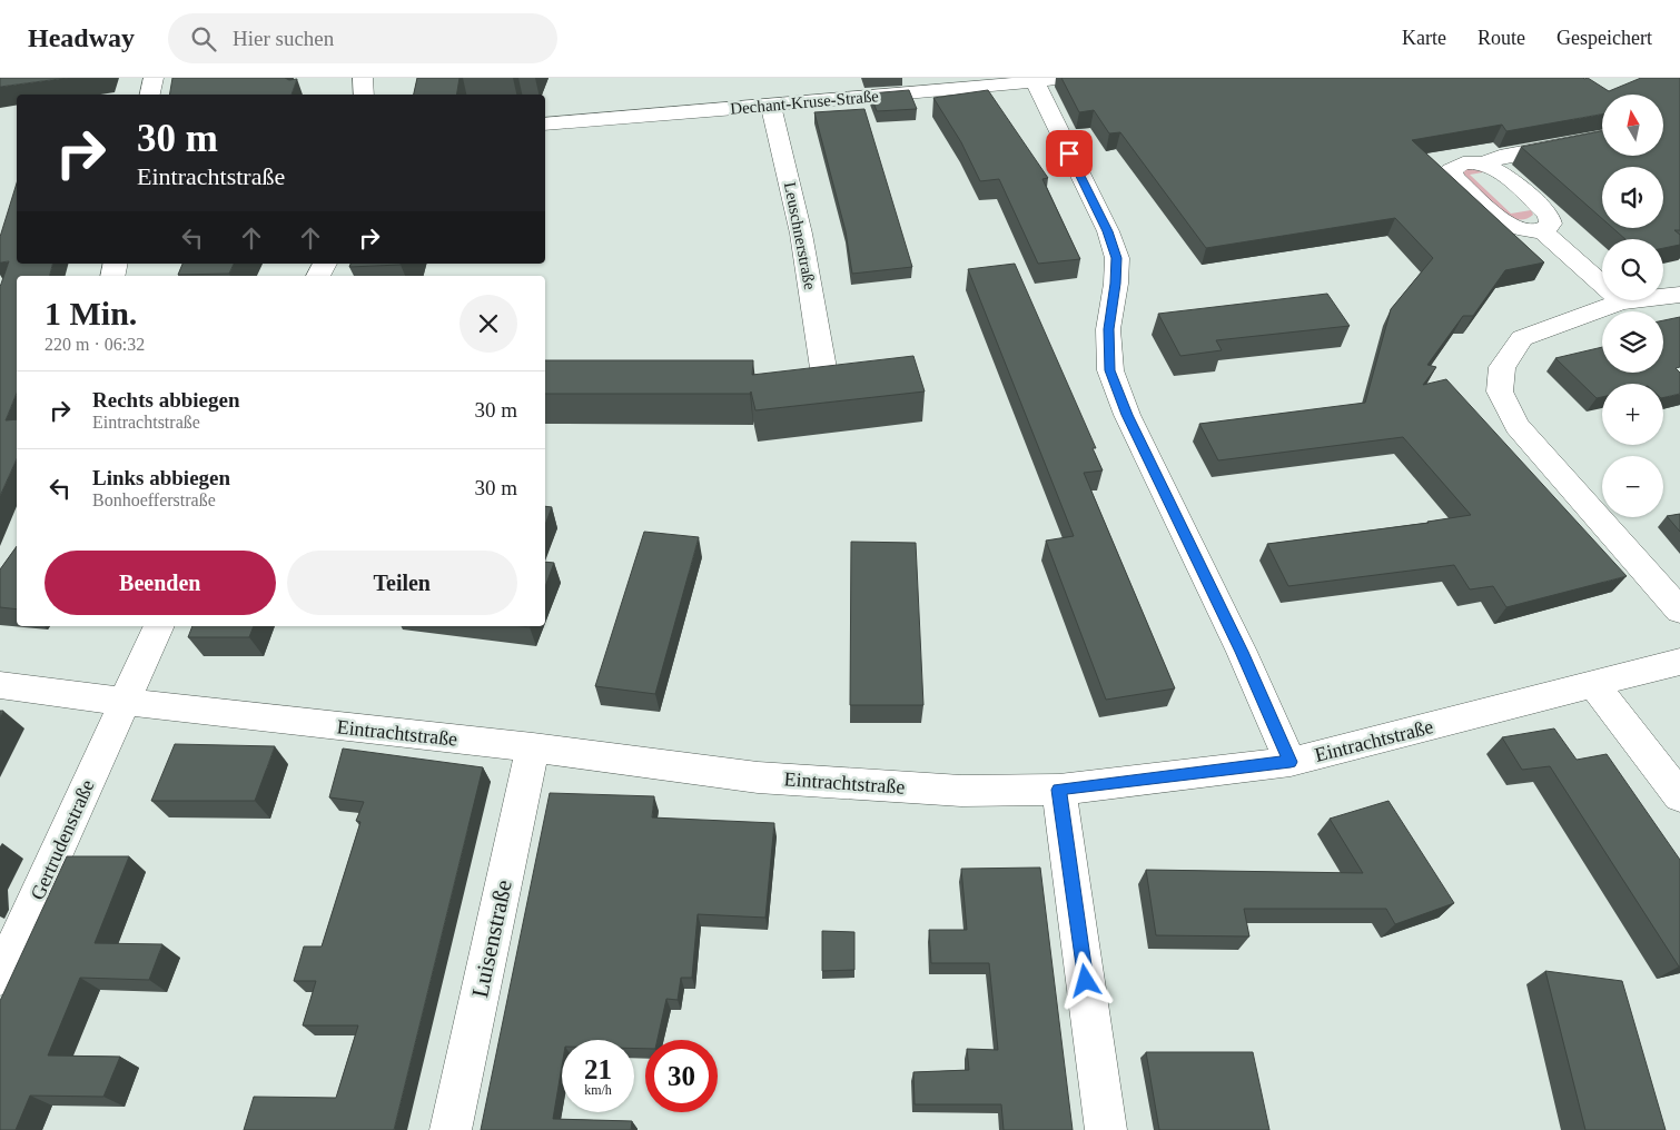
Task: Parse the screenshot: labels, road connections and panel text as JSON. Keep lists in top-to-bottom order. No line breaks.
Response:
{"streets":{"street":["Dechant-Kruse-Straße","Leuschnerstraße","Eintrachtstraße","Gertrudenstraße","Luisenstraße"]},"crossings":[["Dechant-Kruse-Straße","Leuschnerstraße"],["Eintrachtstraße","Gertrudenstraße"],["Eintrachtstraße","Luisenstraße"]],"north":"top","page":{"header":"Headway","search":"Hier suchen","nav":["Karte","Route","Gespeichert"],"map_buttons":["+","−"],"turn":["30 m","Eintrachtstraße"],"heading":["1 Min.","220 m · 06:32"],"list":[{"name":"Rechts abbiegen","note":"Eintrachtstraße","value":"30 m"},{"name":"Links abbiegen","note":"Bonhoefferstraße","value":"30 m"}],"buttons":["Beenden","Teilen"],"speed":"21 km/h","limit":"30"}}
